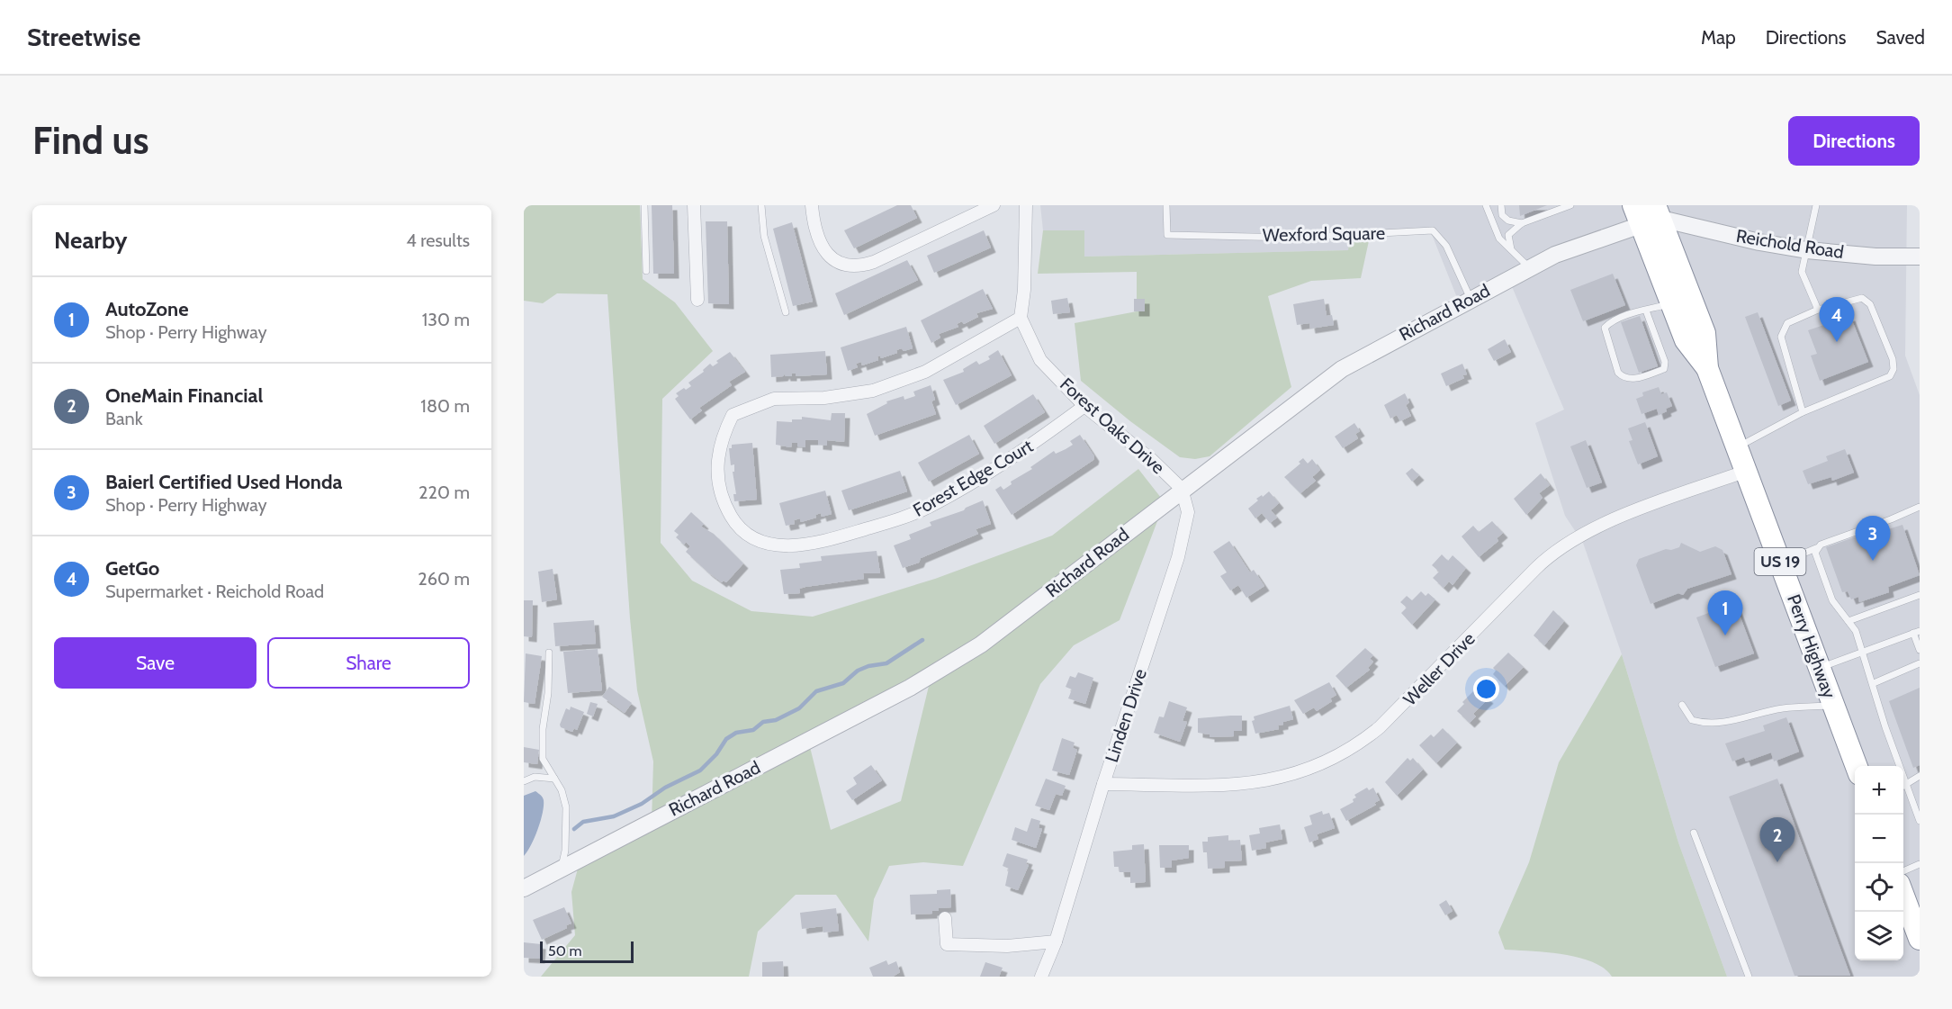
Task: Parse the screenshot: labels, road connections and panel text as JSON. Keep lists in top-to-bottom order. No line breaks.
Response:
{"streets":{"highway":["US 19","Perry Highway"],"street":["Reichold Road","Richard Road","Forest Oaks Drive","Forest Edge Court","Weller Drive","Linden Drive"],"lane":["Wexford Square"]},"crossings":[["Wexford Square","Richard Road"],["Reichold Road","Richard Road"],["Reichold Road","Perry Highway"],["Richard Road","Forest Oaks Drive"],["Richard Road","Perry Highway"],["Richard Road","Linden Drive"],["Forest Oaks Drive","Forest Edge Court"],["Forest Oaks Drive","Linden Drive"],["Perry Highway","Weller Drive"],["Weller Drive","Linden Drive"]],"scale_bar":"50 m","page":{"header":"Streetwise","nav":["Map","Directions","Saved"],"buttons":["Directions",["Save","Share"]],"title":"Find us","heading":["Nearby","4 results"],"list":[{"mark":"1","name":"AutoZone","note":"Shop · Perry Highway","value":"130 m"},{"mark":"2","name":"OneMain Financial","note":"Bank","value":"180 m"},{"mark":"3","name":"Baierl Certified Used Honda","note":"Shop · Perry Highway","value":"220 m"},{"mark":"4","name":"GetGo","note":"Supermarket · Reichold Road","value":"260 m"}],"pins":["4","3","1","2"],"map_buttons":["+","−"],"scale":"50 m"}}
